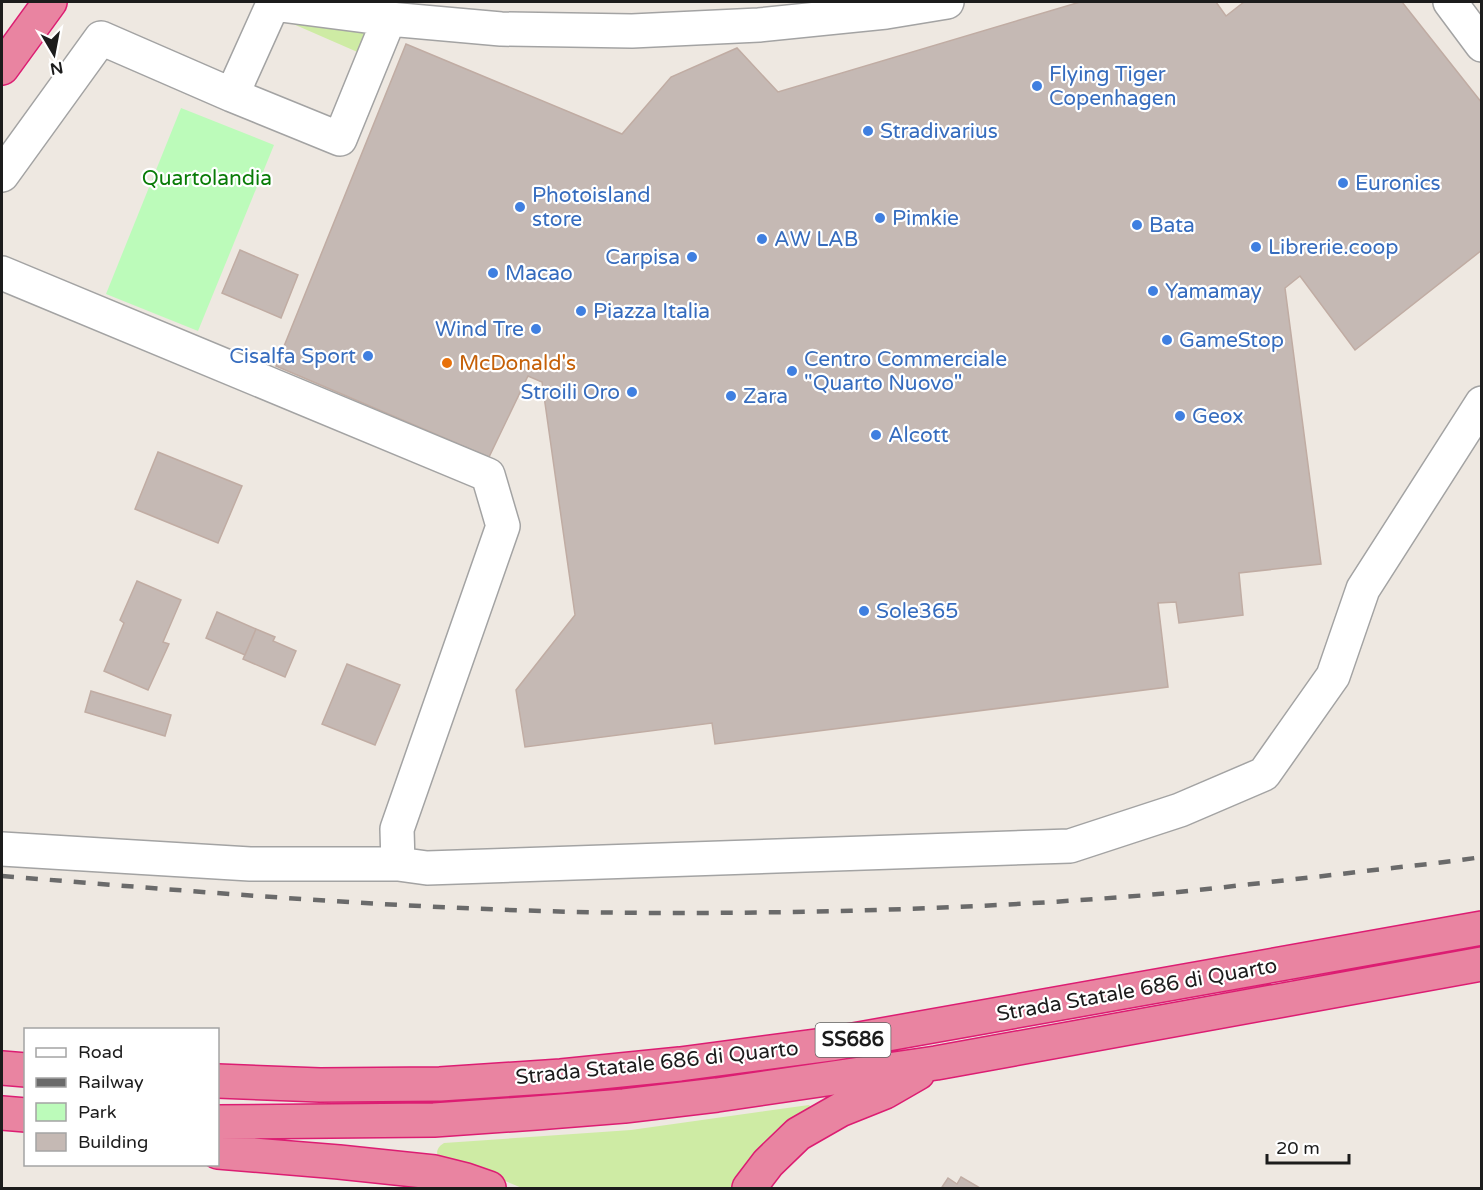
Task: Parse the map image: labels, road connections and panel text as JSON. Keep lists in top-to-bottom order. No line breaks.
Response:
{"streets":{"highway":["Strada Statale 686 di Quarto","SS686"]},"parks":["Quartolandia"],"places":["Flying Tiger Copenhagen","Stradivarius","Euronics","Photoisland store","Pimkie","Bata","AW LAB","Librerie.coop","Carpisa","Macao","Yamamay","Piazza Italia","Wind Tre","GameStop","Cisalfa Sport","McDonald's","Centro Commerciale \"Quarto Nuovo\"","Stroili Oro","Zara","Geox","Alcott","Sole365"],"legend":["Road","Railway","Park","Building"],"scale_bar":"20 m","north":"bottom"}
